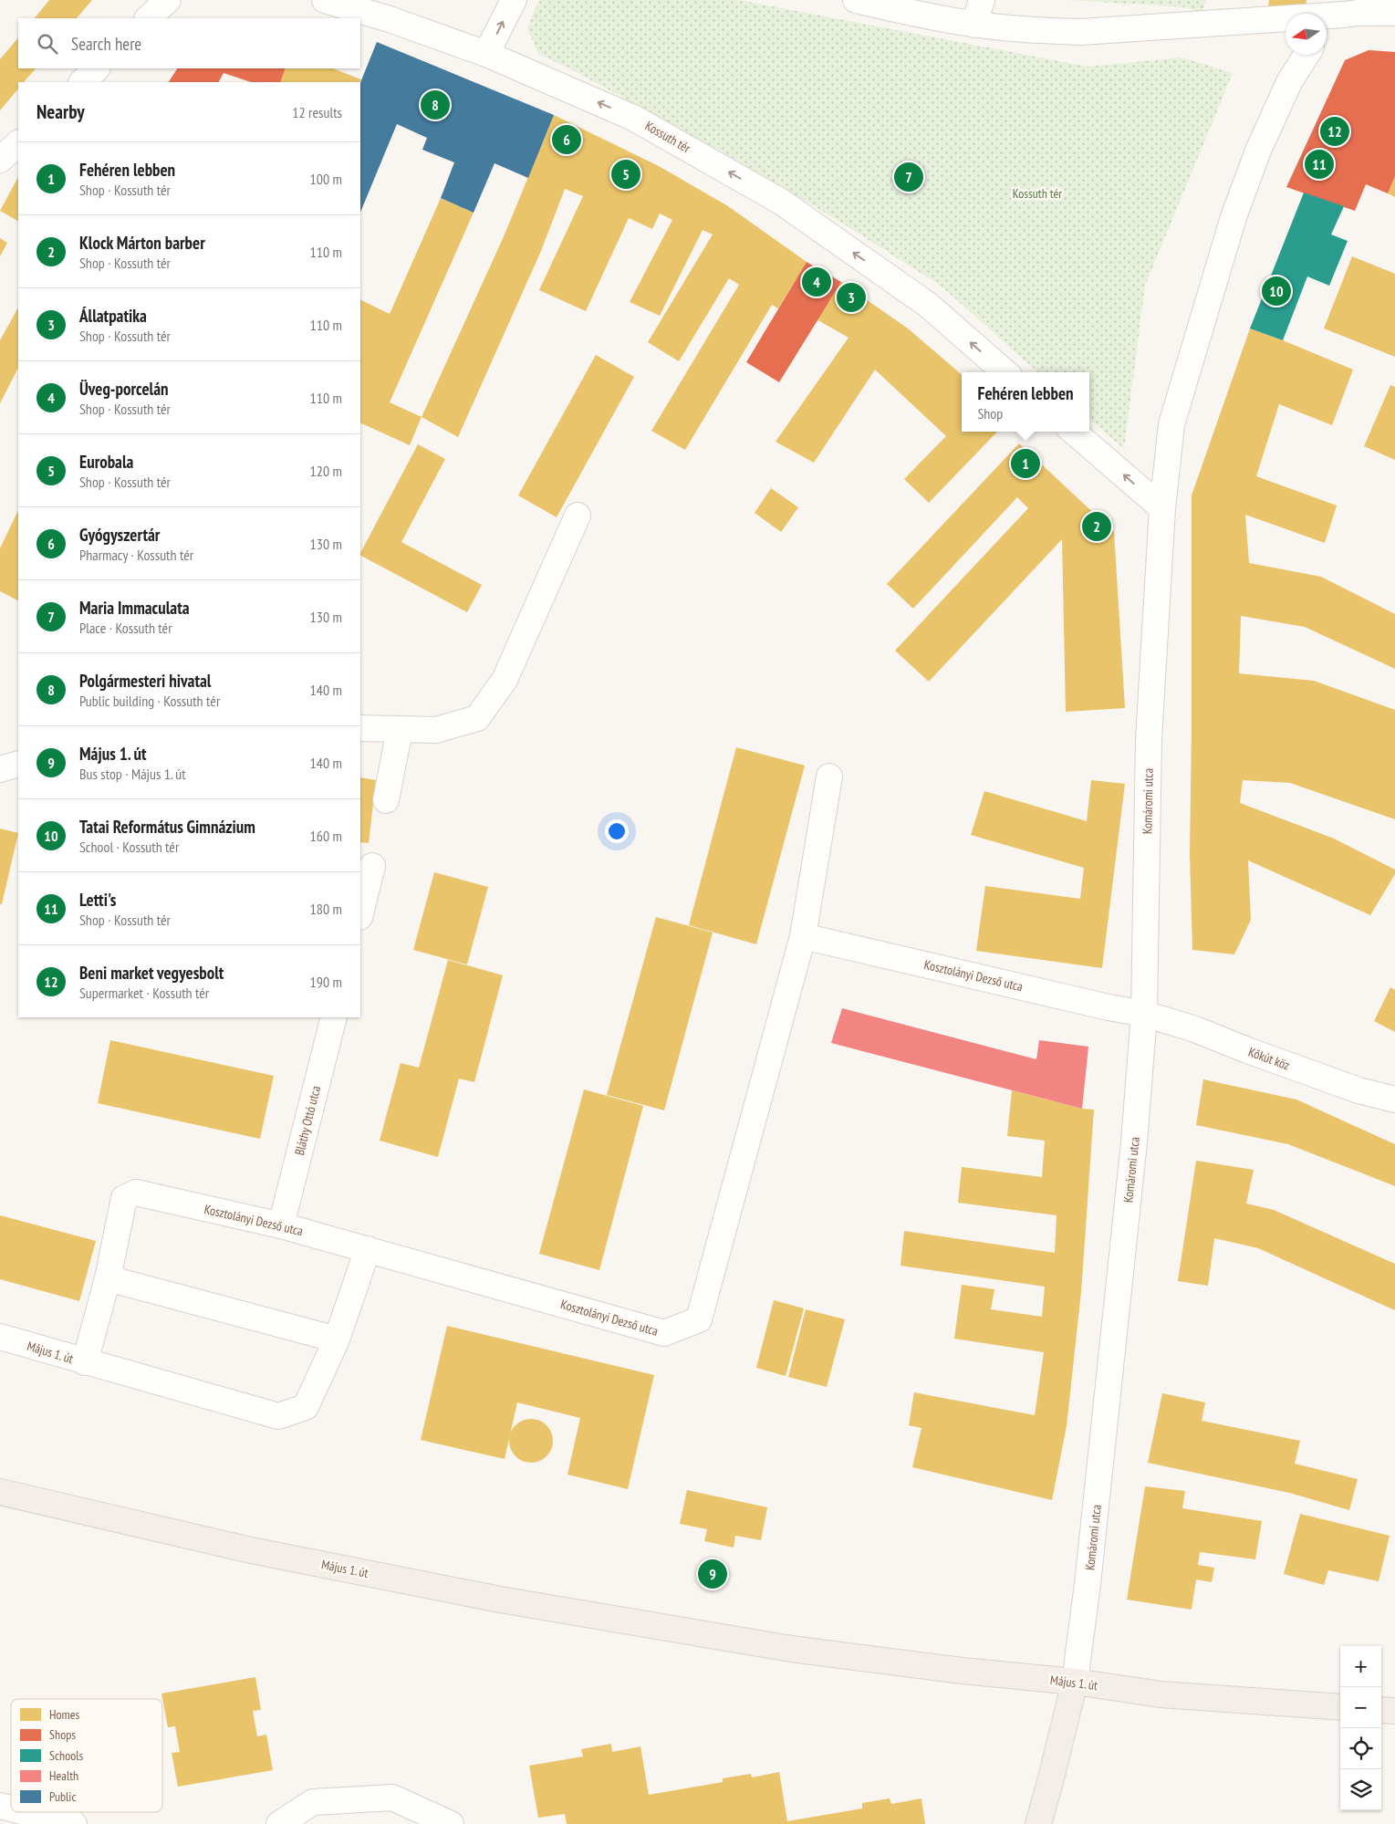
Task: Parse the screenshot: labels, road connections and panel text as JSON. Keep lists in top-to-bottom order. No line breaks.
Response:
{"streets":{"main road":["Komáromi utca","Május 1. út"],"street":["Kossuth tér","Kosztolányi Dezső utca","Kőkút köz","Bláthy Ottó utca"]},"crossings":[["Komáromi utca","Kosztolányi Dezső utca"],["Komáromi utca","Kőkút köz"],["Komáromi utca","Május 1. út"],["Kosztolányi Dezső utca","Kőkút köz"],["Kosztolányi Dezső utca","Bláthy Ottó utca"],["Kosztolányi Dezső utca","Május 1. út"]],"one_way":["Kossuth tér"],"parks":["Kossuth tér"],"legend":["Homes","Shops","Schools","Health","Public"],"north":"left","page":{"search":"Search here","heading":["Nearby","12 results"],"pins":["8","12","6","11","5","7","4","10","3","1","2","9"],"list":[{"mark":"1","name":"Fehéren lebben","note":"Shop · Kossuth tér","value":"100 m"},{"mark":"2","name":"Klock Márton barber","note":"Shop · Kossuth tér","value":"110 m"},{"mark":"3","name":"Állatpatika","note":"Shop · Kossuth tér","value":"110 m"},{"mark":"4","name":"Üveg-porcelán","note":"Shop · Kossuth tér","value":"110 m"},{"mark":"5","name":"Eurobala","note":"Shop · Kossuth tér","value":"120 m"},{"mark":"6","name":"Gyógyszertár","note":"Pharmacy · Kossuth tér","value":"130 m"},{"mark":"7","name":"Maria Immaculata","note":"Place · Kossuth tér","value":"130 m"},{"mark":"8","name":"Polgármesteri hivatal","note":"Public building · Kossuth tér","value":"140 m"},{"mark":"9","name":"Május 1. út","note":"Bus stop · Május 1. út","value":"140 m"},{"mark":"10","name":"Tatai Református Gimnázium","note":"School · Kossuth tér","value":"160 m"},{"mark":"11","name":"Letti's","note":"Shop · Kossuth tér","value":"180 m"},{"mark":"12","name":"Beni market vegyesbolt","note":"Supermarket · Kossuth tér","value":"190 m"}],"popup":["Fehéren lebben","Shop"],"map_buttons":["+","−"]}}
